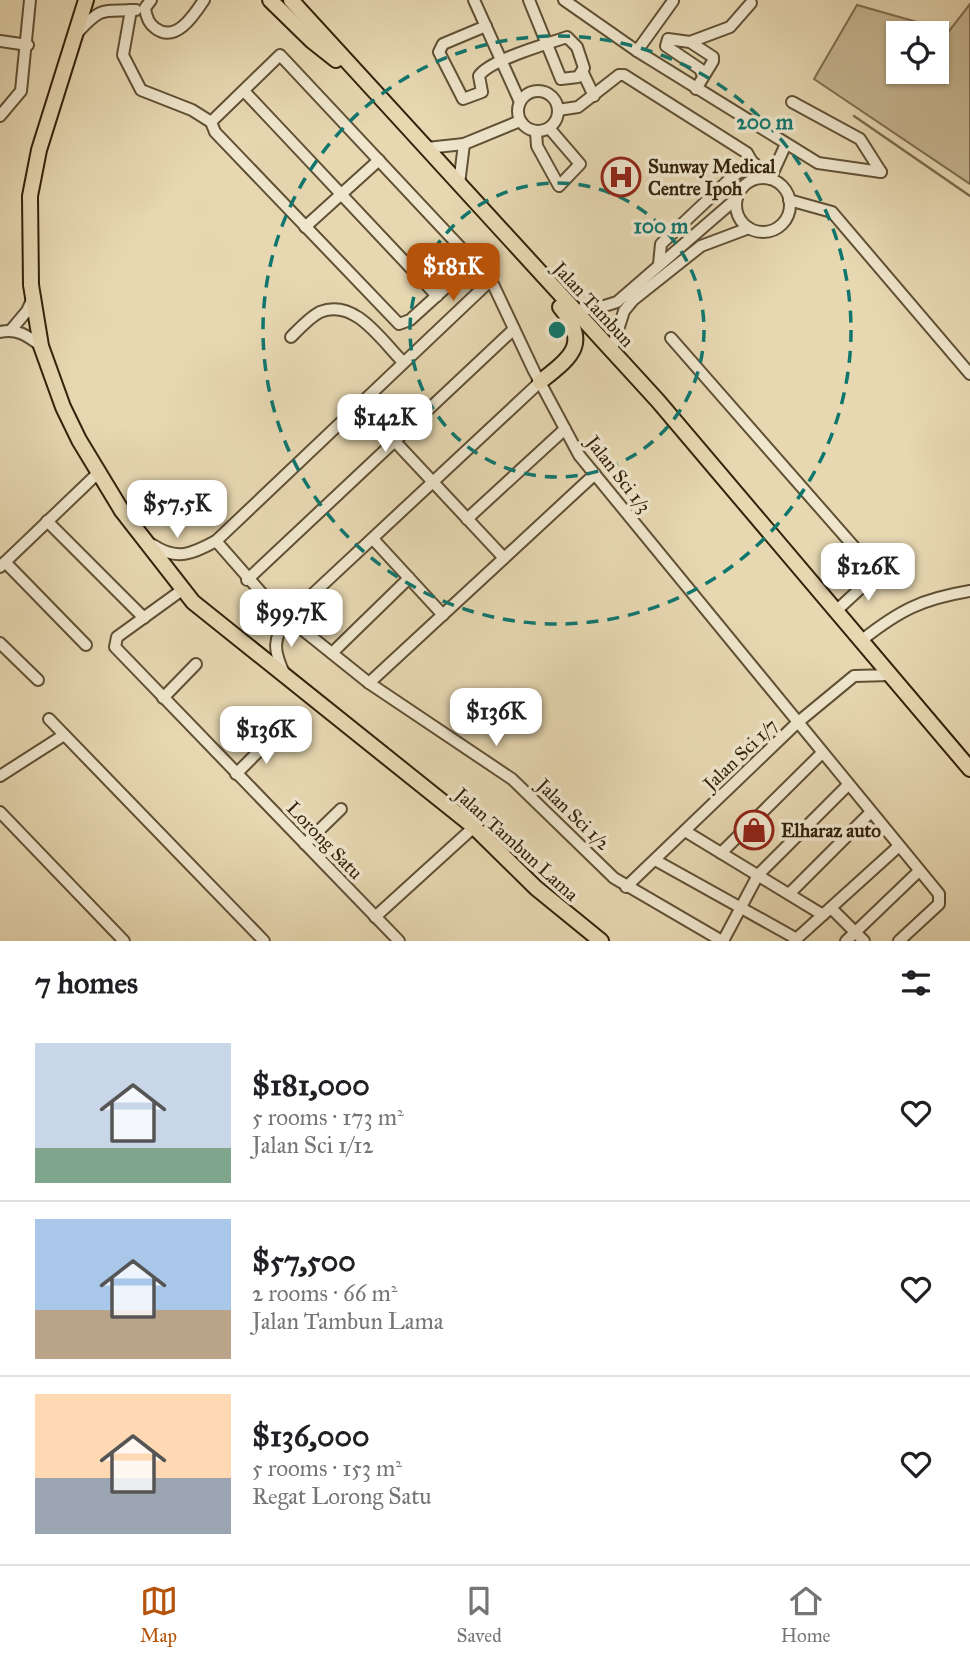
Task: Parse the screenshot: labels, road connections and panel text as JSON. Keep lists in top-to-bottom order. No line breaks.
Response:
{"streets":{"main road":["Jalan Tambun","Jalan Tambun Lama"],"street":["Jalan Sci 1/3","Jalan Sci 1/7","Jalan Sci 1/2","Lorong Satu"]},"crossings":[["Jalan Tambun","Jalan Sci 1/7"],["Jalan Sci 1/3","Jalan Sci 1/7"],["Jalan Sci 1/7","Jalan Sci 1/2"],["Lorong Satu","Jalan Tambun Lama"]],"places":{"hospital":["Sunway Medical Centre Ipoh"],"shop":["Elharaz auto"]},"page":{"price":["$181K","$142K","$57.5K","$126K","$99.7K","$136K","$136K"],"heading":"7 homes","list":[{"name":"$181,000","note":"5 rooms · 173 m² · Jalan Sci 1/12"},{"name":"$57,500","note":"2 rooms · 66 m² · Jalan Tambun Lama"},{"name":"$136,000","note":"5 rooms · 153 m² · Regat Lorong Satu"}],"tabs":["Map","Saved","Home"]},"rings":["200 m","100 m"]}
